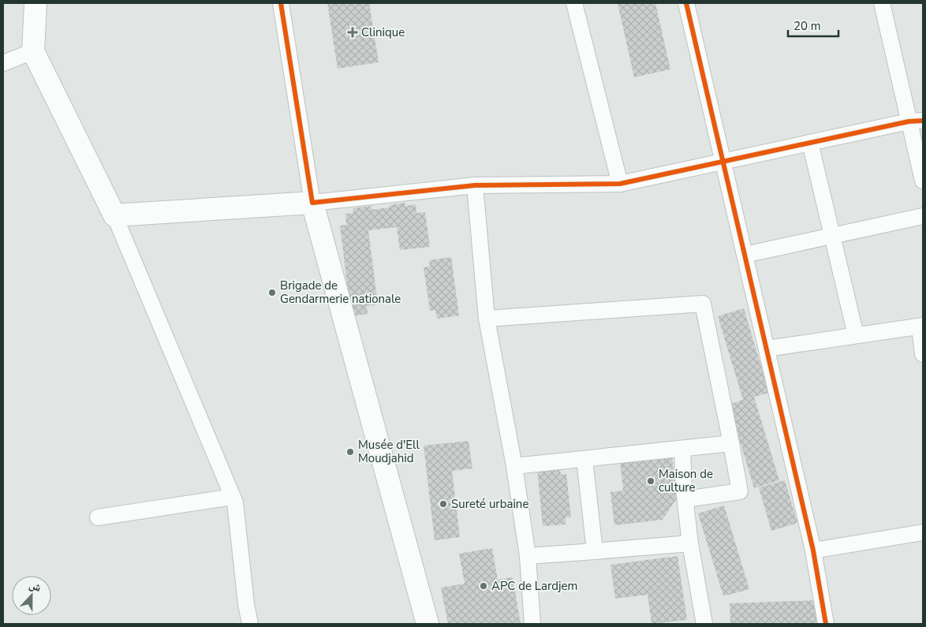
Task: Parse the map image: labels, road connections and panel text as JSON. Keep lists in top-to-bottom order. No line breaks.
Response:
{"places":{"health":["Clinique"],"other":["Brigade de Gendarmerie nationale","Musée d'Ell Moudjahid","Maison de culture","Sureté urbaine","APC de Lardjem"]},"scale_bar":"20 m","north":"top"}
